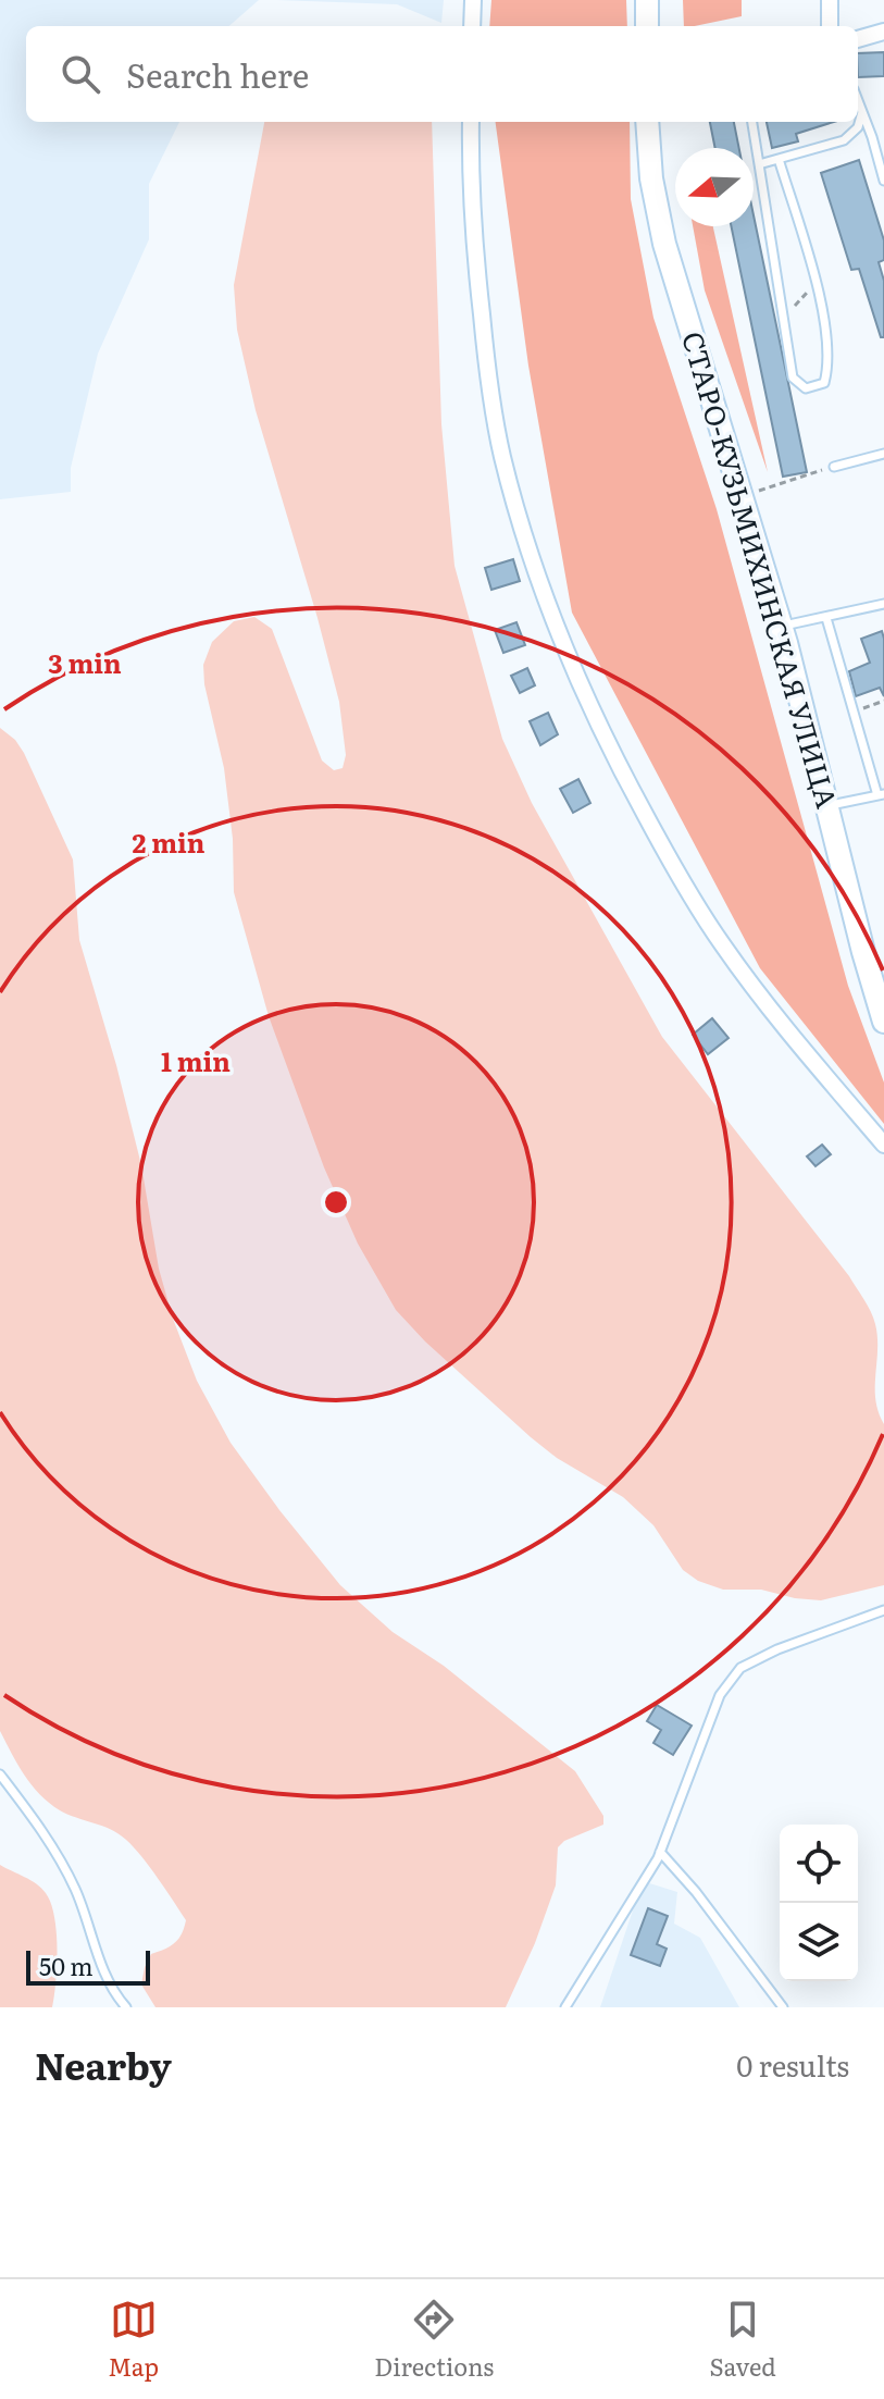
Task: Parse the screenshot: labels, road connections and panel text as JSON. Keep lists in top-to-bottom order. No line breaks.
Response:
{"streets":{"main road":["СТАРО-КУЗЬМИХИНСКАЯ УЛИЦА"]},"scale_bar":"50 m","north":"left","page":{"search":"Search here","scale":"50 m","heading":["Nearby","0 results"],"nav":["Map","Directions","Saved"]},"rings":["3 min","2 min","1 min"]}
